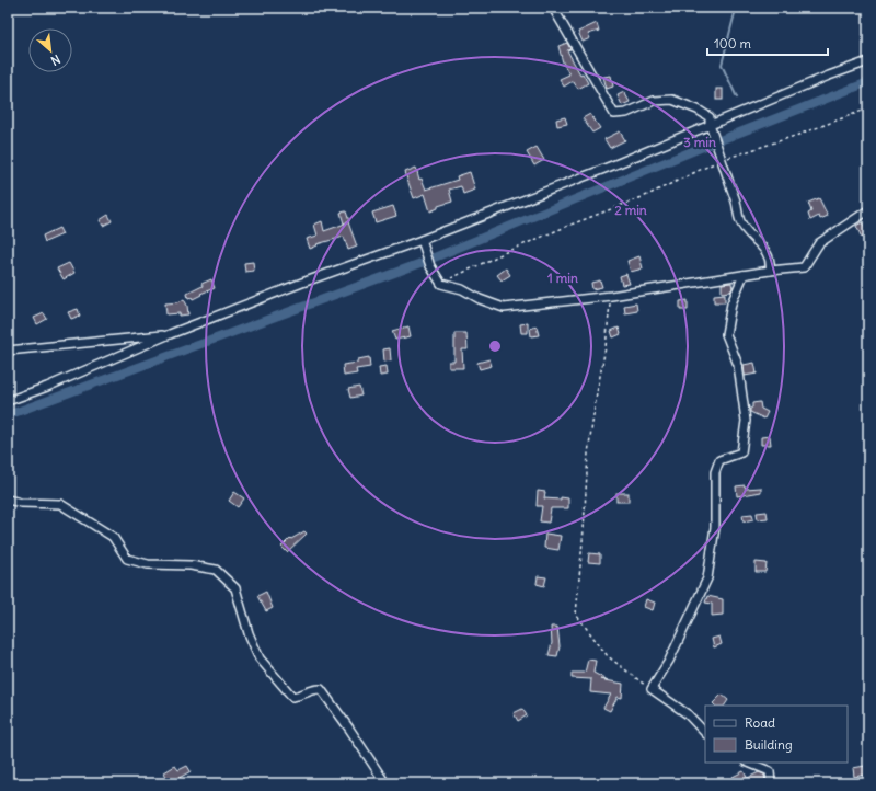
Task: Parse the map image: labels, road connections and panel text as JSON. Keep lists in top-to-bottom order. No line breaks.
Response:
{"legend":["Road","Building"],"scale_bar":"100 m","north":"bottom right","rings":["3 min","2 min","1 min"]}
